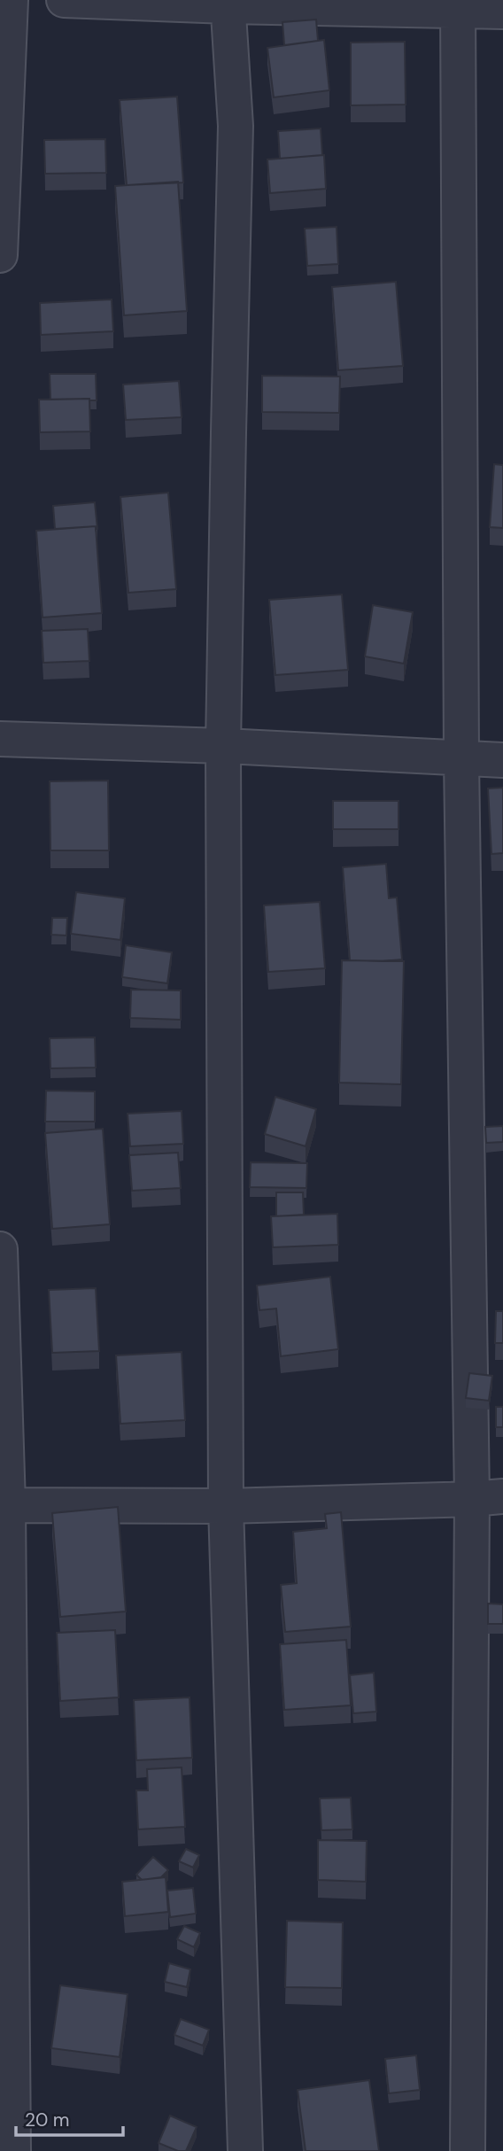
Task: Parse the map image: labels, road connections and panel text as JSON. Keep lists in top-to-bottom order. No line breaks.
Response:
{"scale_bar":"20 m"}
